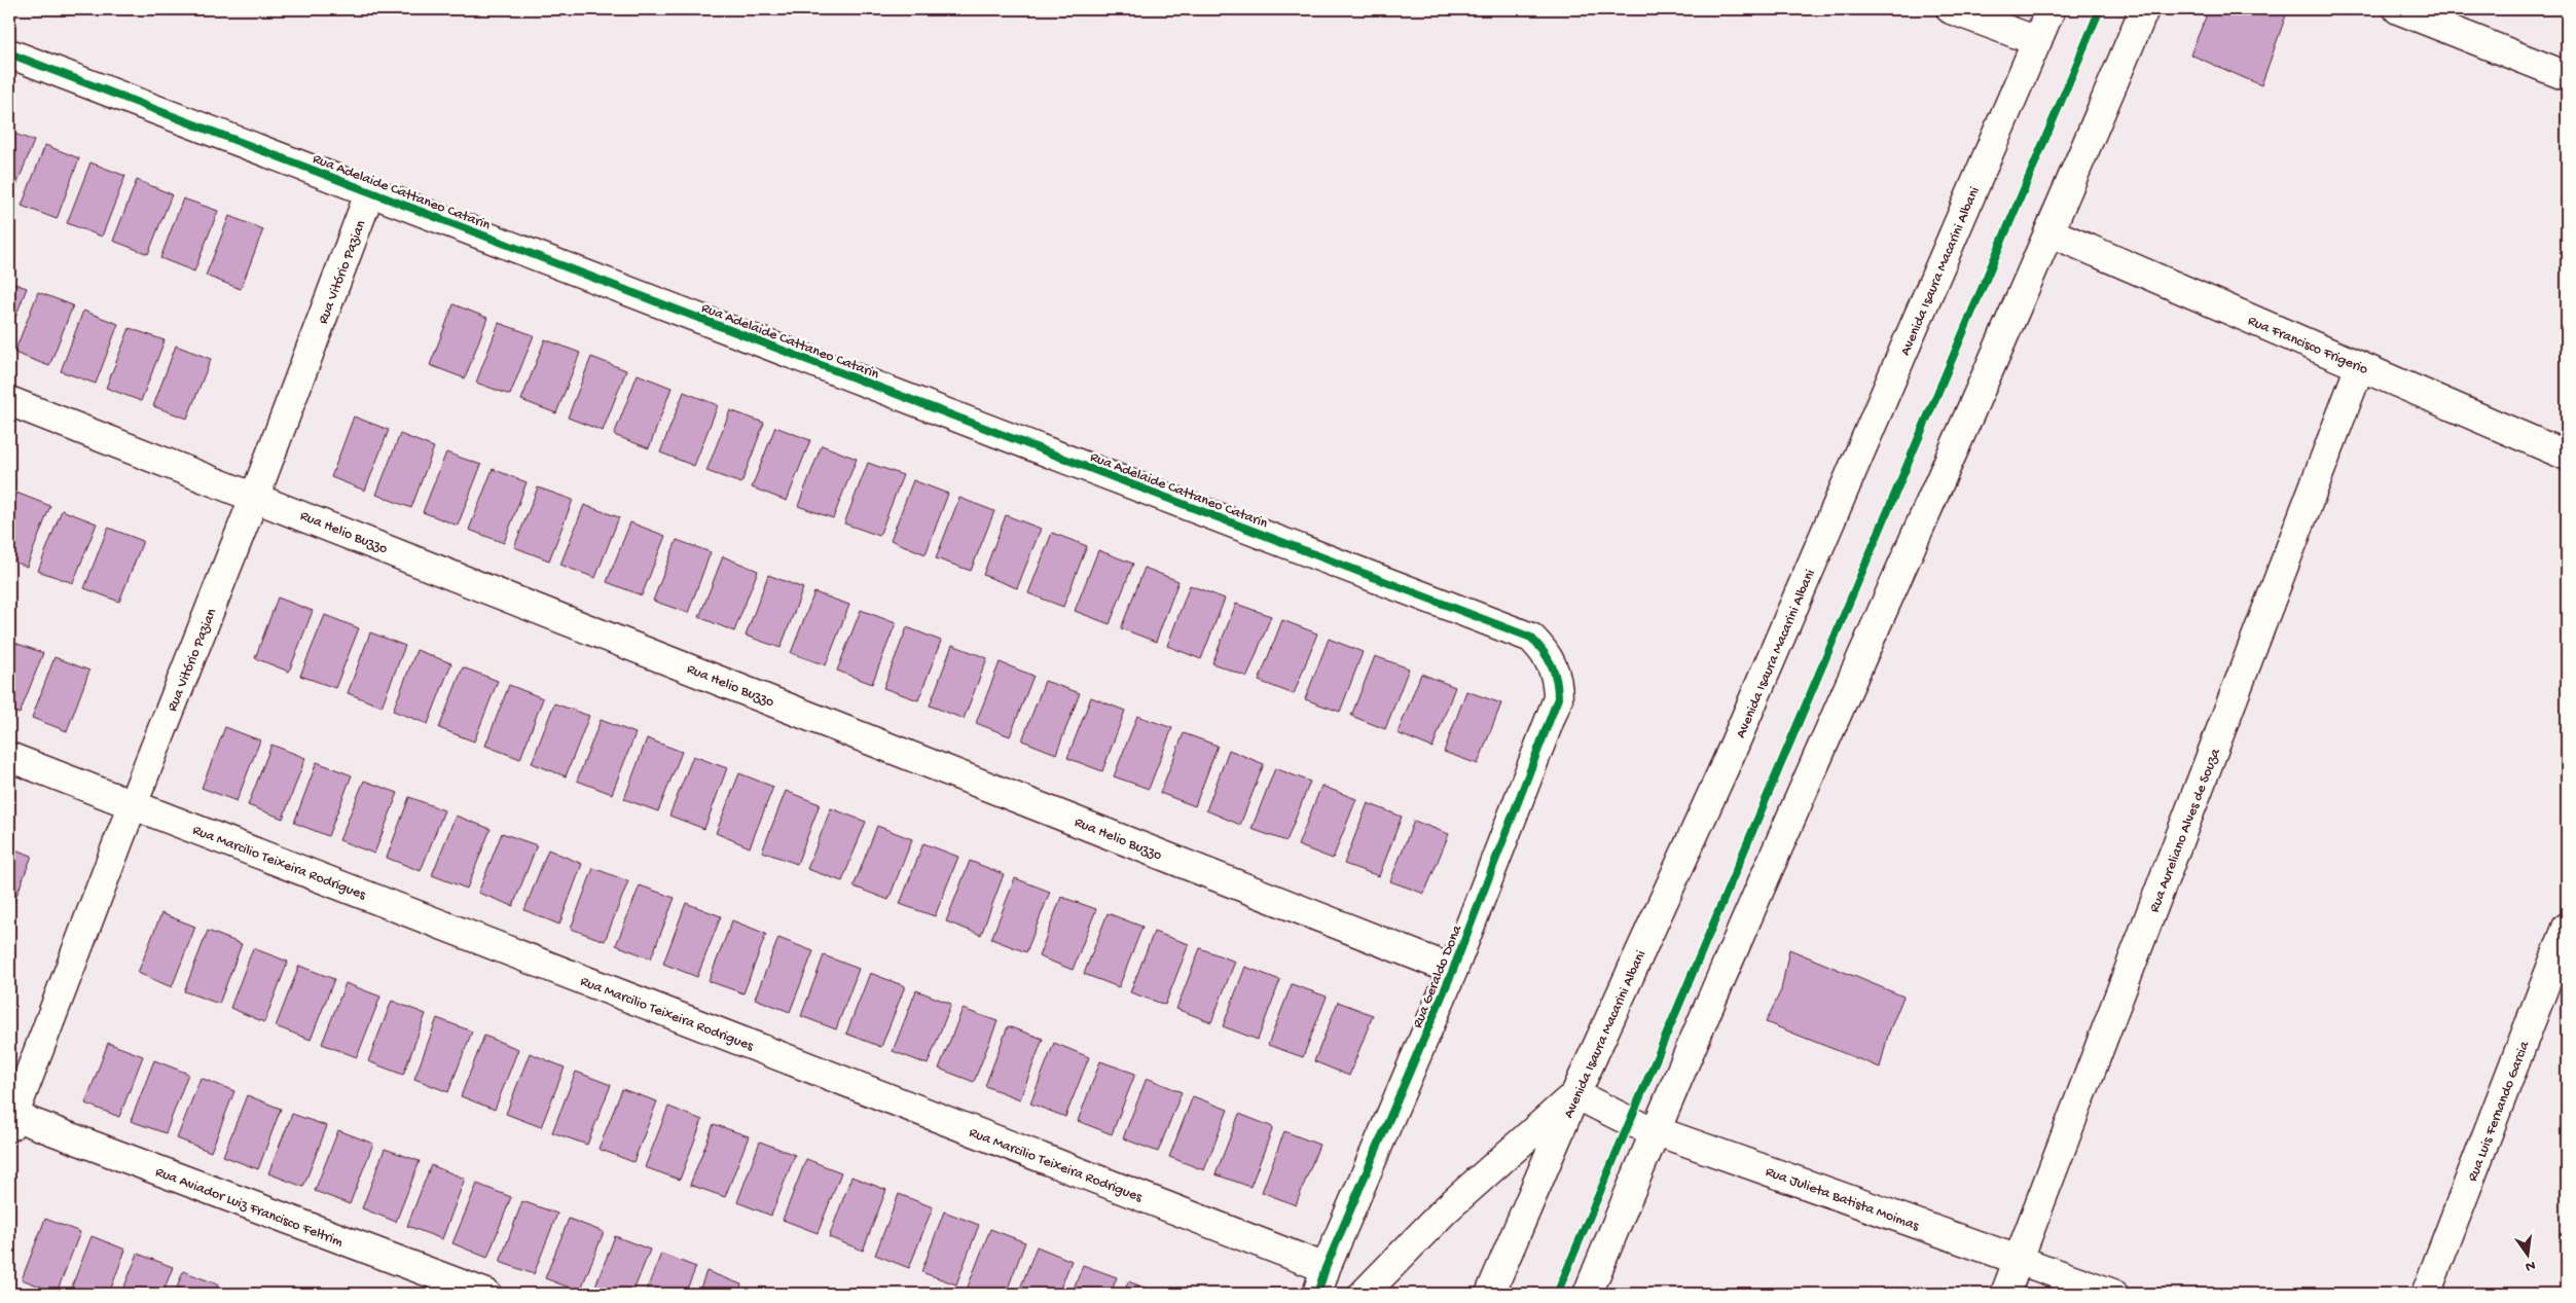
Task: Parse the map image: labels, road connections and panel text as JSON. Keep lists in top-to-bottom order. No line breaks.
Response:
{"streets":{"street":["Rua Adelaide Cattaneo Catarin","Avenida Isaura Macarini Albani","Rua Vitório Pazian","Rua Francisco Frigerio","Rua Helio Buzzo","Rua Aureliano Alves de Souza","Rua Marcilio Teixeira Rodrigues","Rua Geraldo Dona","Rua Luis Fernando Garcia","Rua Julieta Batista Moimas","Rua Aviador Luiz Francisco Feltrim"]},"crossings":[["Rua Adelaide Cattaneo Catarin","Rua Vitório Pazian"],["Rua Adelaide Cattaneo Catarin","Rua Geraldo Dona"],["Avenida Isaura Macarini Albani","Rua Julieta Batista Moimas"],["Rua Vitório Pazian","Rua Helio Buzzo"],["Rua Vitório Pazian","Rua Marcilio Teixeira Rodrigues"],["Rua Vitório Pazian","Rua Aviador Luiz Francisco Feltrim"],["Rua Francisco Frigerio","Rua Aureliano Alves de Souza"],["Rua Helio Buzzo","Rua Geraldo Dona"],["Rua Aureliano Alves de Souza","Rua Julieta Batista Moimas"],["Rua Marcilio Teixeira Rodrigues","Rua Geraldo Dona"]],"north":"bottom"}
